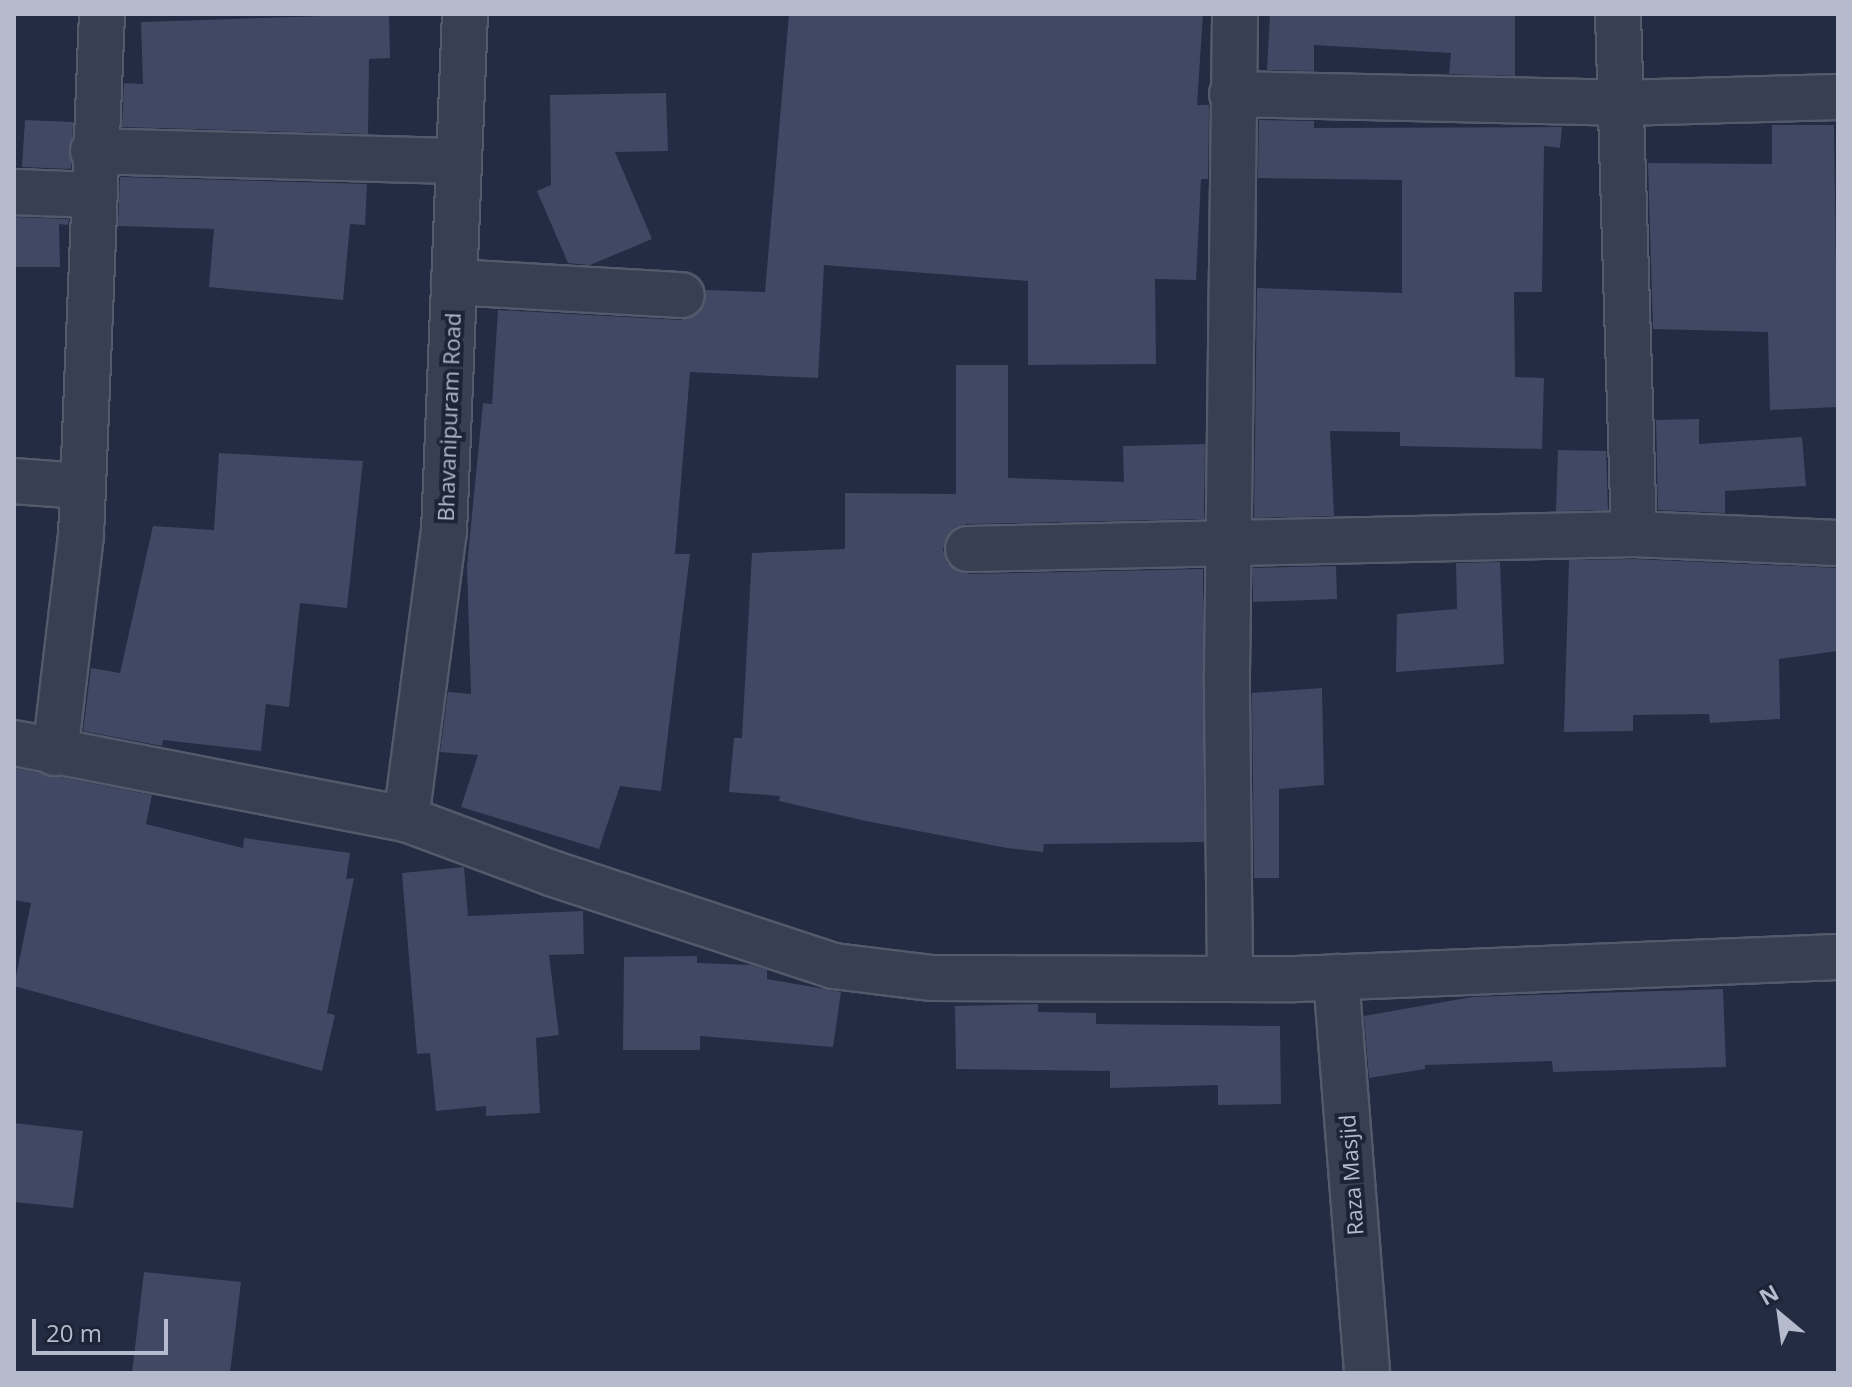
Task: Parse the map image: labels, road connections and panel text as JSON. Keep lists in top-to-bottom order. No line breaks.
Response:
{"streets":{"street":["Bhavanipuram Road","Raza Masjid"]},"scale_bar":"20 m","north":"top left"}
